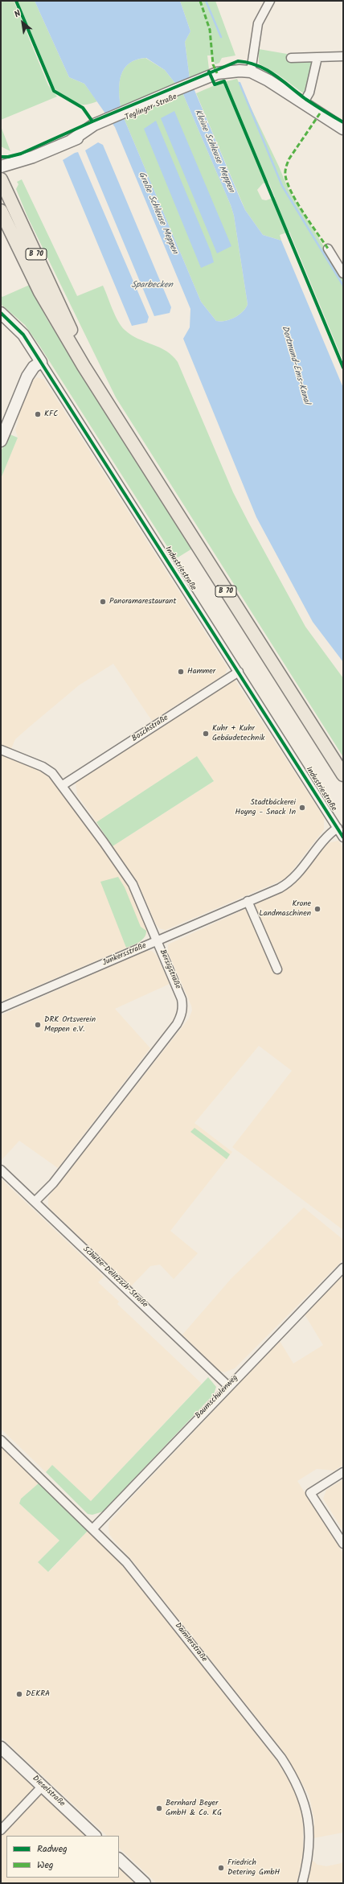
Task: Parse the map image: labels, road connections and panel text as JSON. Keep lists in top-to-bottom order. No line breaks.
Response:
{"streets":{"main road":["B 70"],"street":["Teglinger Straße","Industriestraße","Boschstraße","Junkersstraße","Borsigstraße","Schulze-Delitzsch-Straße","Baumschulenweg","Daimlerstraße","Dieselstraße"]},"crossings":[["Industriestraße","Boschstraße"],["Industriestraße","Junkersstraße"],["Boschstraße","Borsigstraße"],["Junkersstraße","Borsigstraße"],["Borsigstraße","Schulze-Delitzsch-Straße"],["Schulze-Delitzsch-Straße","Baumschulenweg"],["Baumschulenweg","Daimlerstraße"]],"water":["Kleine Schleuse Meppen","Große Schleuse Meppen","Sparbecken","Dortmund-Ems-Kanal"],"places":["KFC","Panoramarestaurant","Hammer","Kuhr + Kuhr Gebäudetechnik","Stadtbäckerei Hoyng - Snack In","Krone Landmaschinen","DRK Ortsverein Meppen e.V.","DEKRA","Bernhard Beyer GmbH & Co. KG","Friedrich Detering GmbH"],"legend":["Radweg","Weg"],"north":"top left"}
